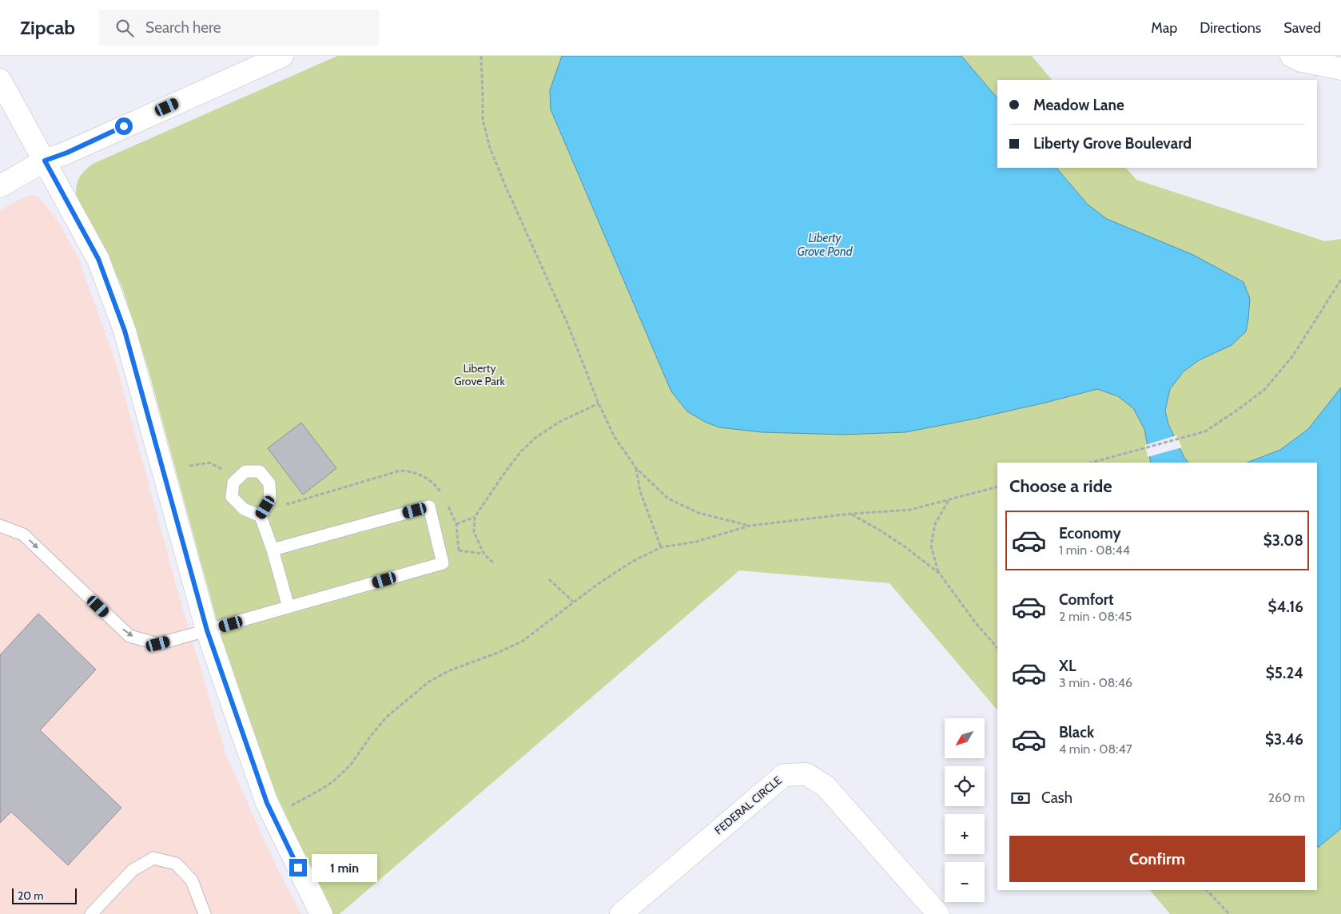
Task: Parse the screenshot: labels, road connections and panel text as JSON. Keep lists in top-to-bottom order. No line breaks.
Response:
{"streets":{"street":["FEDERAL CIRCLE"]},"water":["Liberty Grove Pond"],"parks":["Liberty Grove Park"],"scale_bar":"20 m","north":"bottom left","page":{"header":"Zipcab","search":"Search here","nav":["Map","Directions","Saved"],"banner":["Meadow Lane","Liberty Grove Boulevard"],"heading":"Choose a ride","list":[{"name":"Economy","note":"1 min · 08:44","value":"$3.08"},{"name":"Comfort","note":"2 min · 08:45","value":"$4.16"},{"name":"XL","note":"3 min · 08:46","value":"$5.24"},{"name":"Black","note":"4 min · 08:47","value":"$3.46"}],"map_buttons":["+","−"],"pay":["Cash","260 m"],"buttons":"Confirm","bubble":"1 min","scale":"20 m"}}
